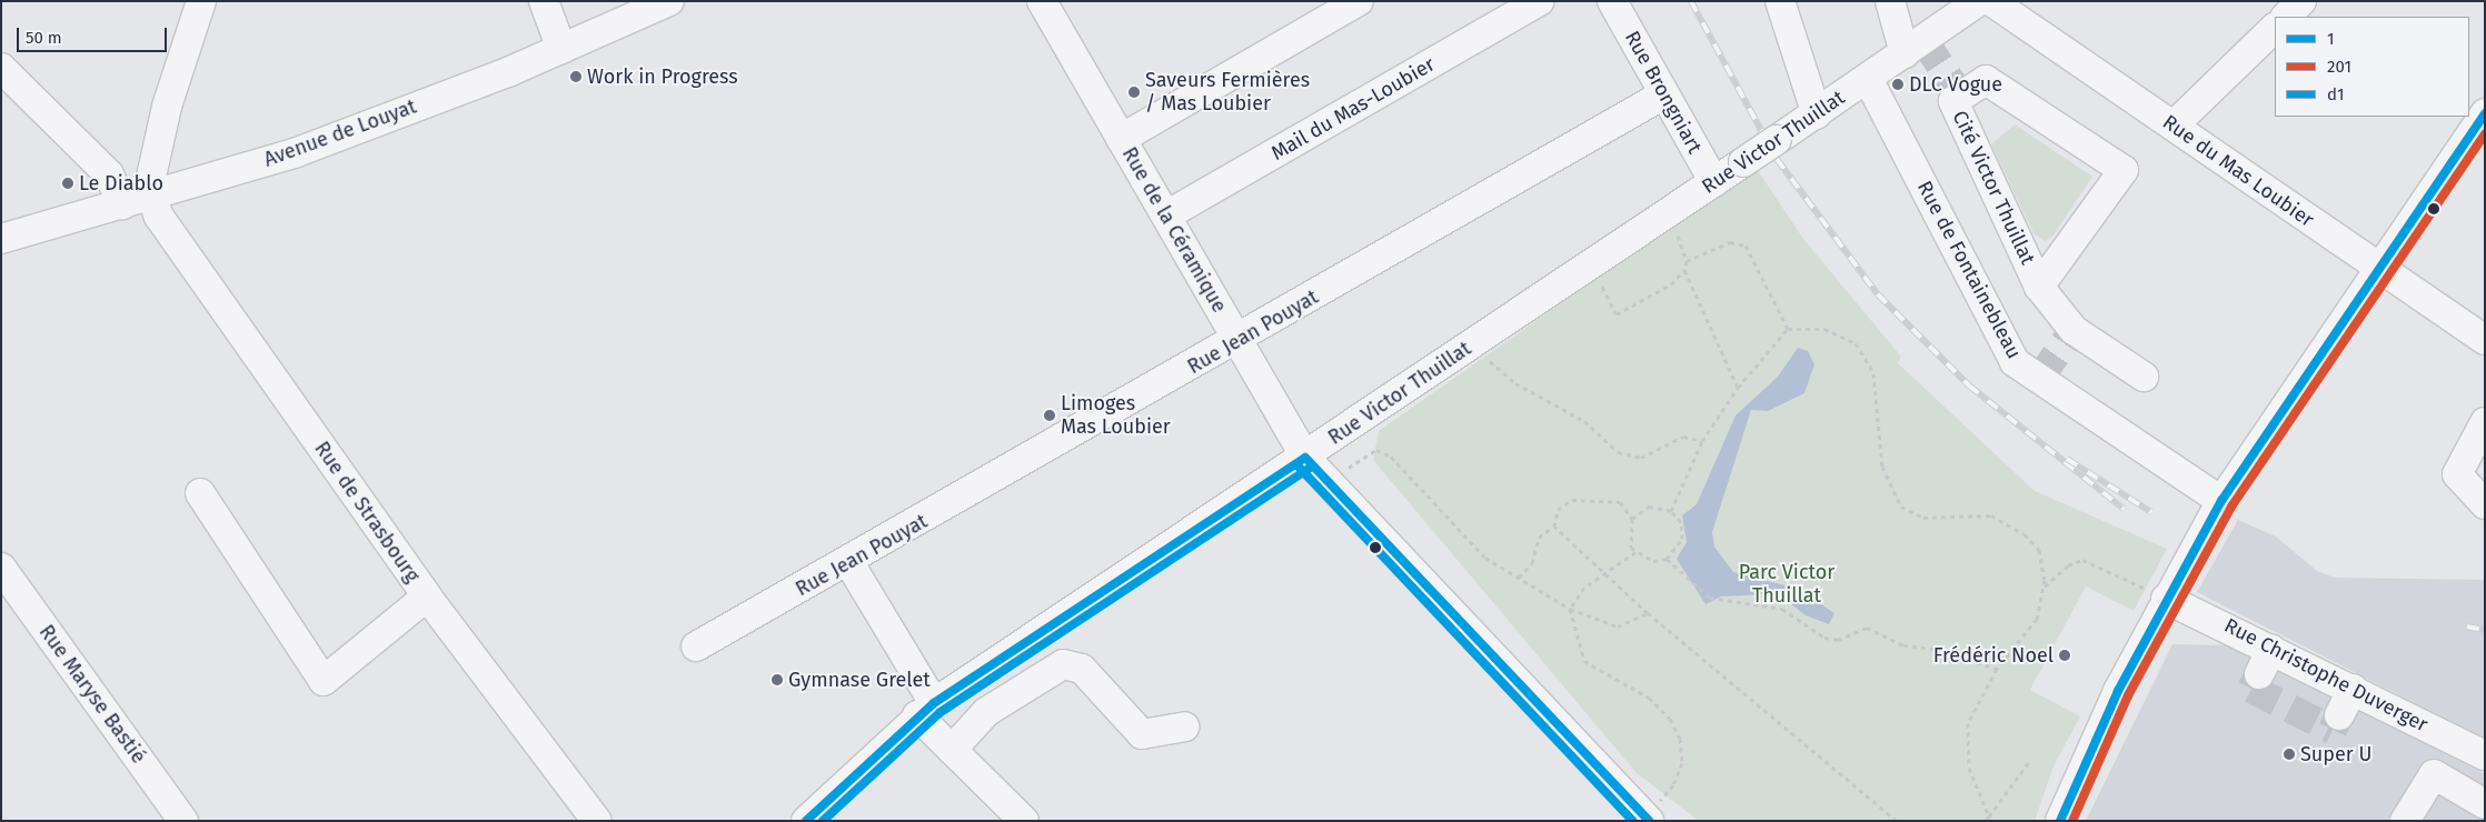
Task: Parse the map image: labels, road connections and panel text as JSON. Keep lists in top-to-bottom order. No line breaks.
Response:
{"streets":{"street":["Rue Brongniart","Mail du Mas-Loubier","Avenue de Louyat","Rue Victor Thuillat","Rue du Mas Loubier","Cité Victor Thuillat","Rue de la Céramique","Rue de Fontainebleau","Rue Jean Pouyat","Rue de Strasbourg","Rue Christophe Duverger","Rue Maryse Bastié"]},"crossings":[["Rue Brongniart","Rue Victor Thuillat"],["Rue Brongniart","Rue Jean Pouyat"],["Mail du Mas-Loubier","Rue de la Céramique"],["Avenue de Louyat","Rue de Strasbourg"],["Rue Victor Thuillat","Rue de la Céramique"],["Rue Victor Thuillat","Rue de Fontainebleau"],["Rue de la Céramique","Rue Jean Pouyat"]],"parks":["Parc Victor Thuillat"],"places":["Work in Progress","DLC Vogue","Saveurs Fermières / Mas Loubier","Le Diablo","Limoges Mas Loubier","Frédéric Noel","Gymnase Grelet","Super U"],"lines":["transit line 1","transit line 201","transit line d1"],"legend":["1","201","d1"],"scale_bar":"50 m"}
